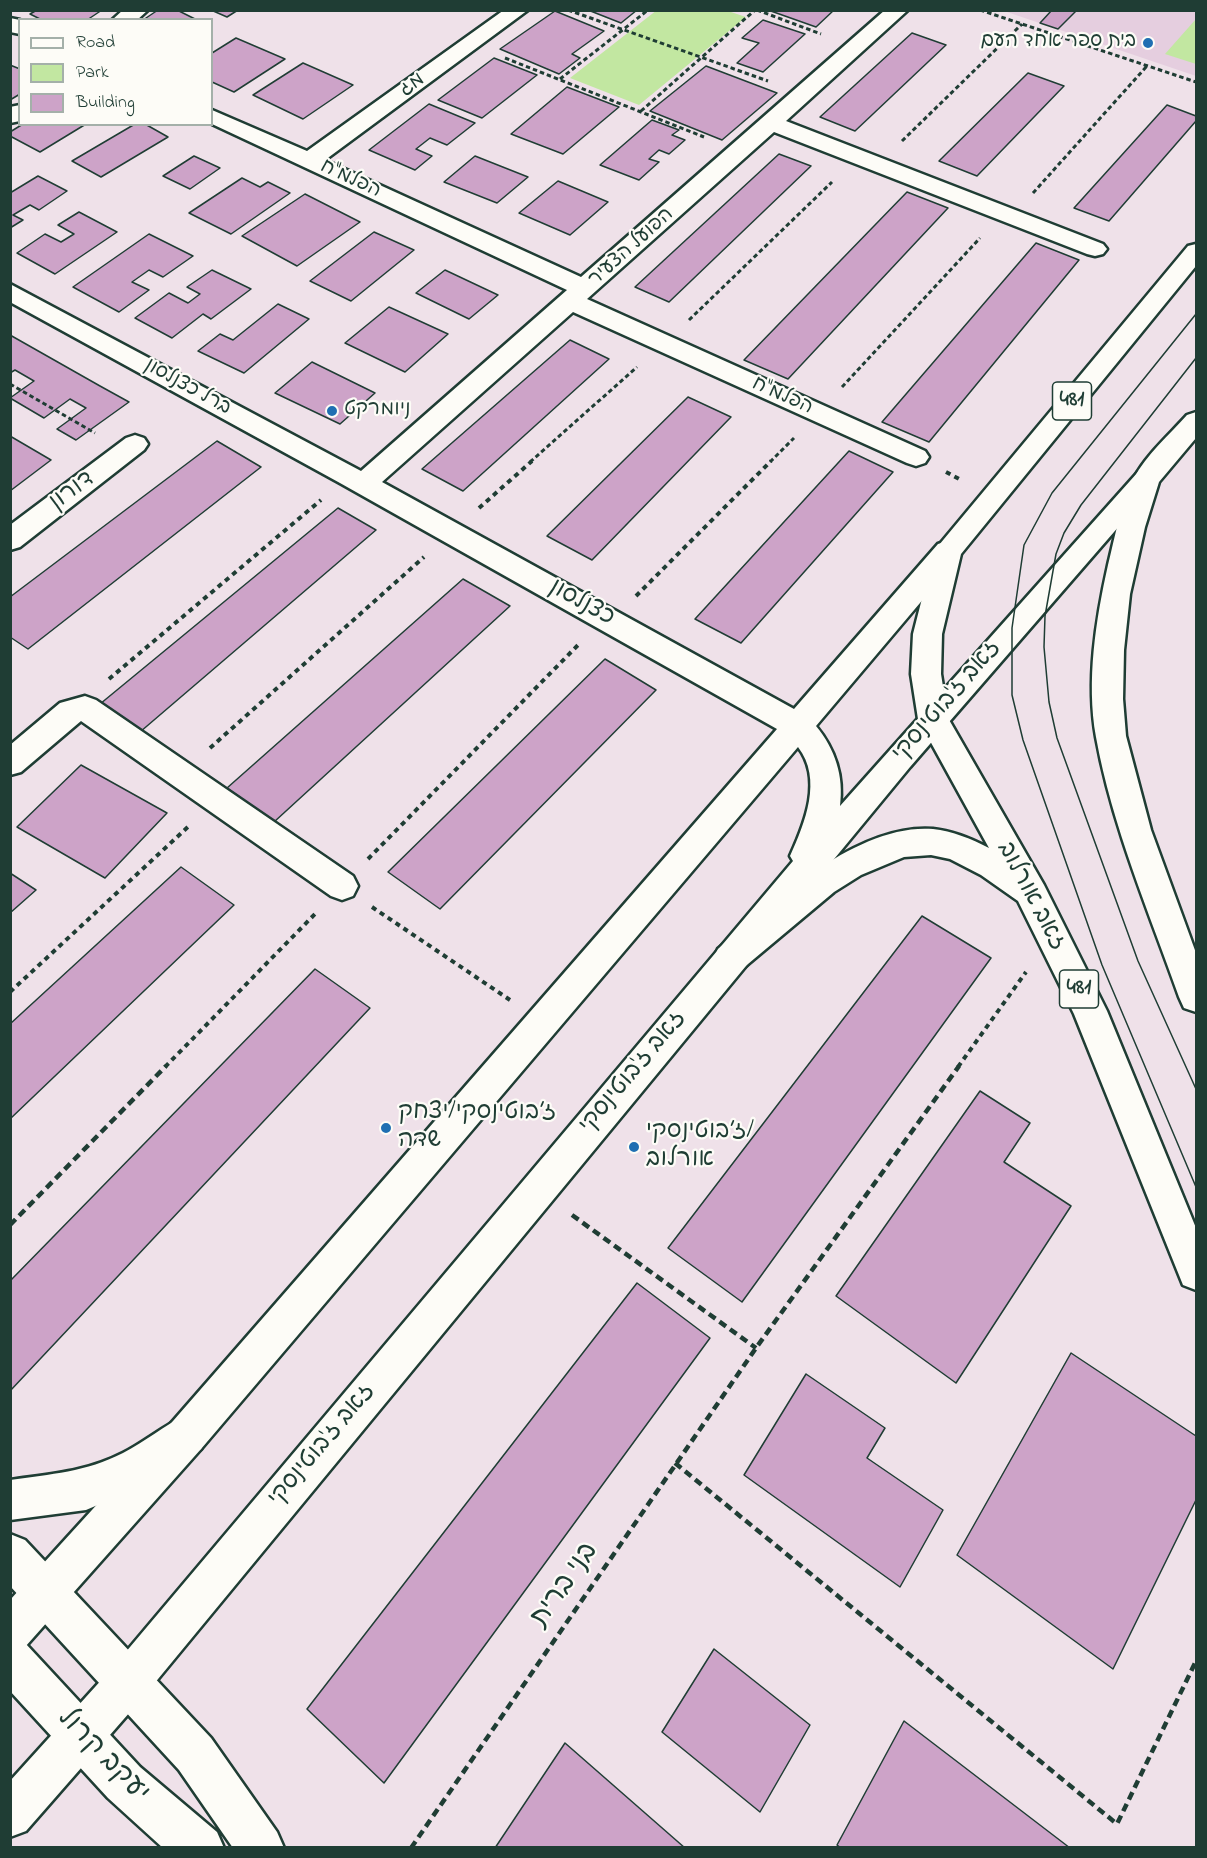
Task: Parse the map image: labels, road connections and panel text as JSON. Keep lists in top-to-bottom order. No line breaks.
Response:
{"streets":{"street":["מג","הפלמ\"ח","הפועל הצעיר","ברל כצנלסון","481","דורון","כצנלסון","זאב ז'בוטינסקי","זאב אורלוב","יעקב קרול"],"path":["בני ברית"]},"crossings":[["מג","הפלמ\"ח"],["הפלמ\"ח","הפועל הצעיר"],["הפועל הצעיר","ברל כצנלסון"],["הפועל הצעיר","כצנלסון"],["ברל כצנלסון","כצנלסון"],["481","כצנלסון"],["481","זאב אורלוב"],["זאב ז'בוטינסקי","זאב אורלוב"],["זאב ז'בוטינסקי","יעקב קרול"],["זאב אורלוב","בני ברית"]],"places":["בית ספר אחד העם","ניומרקט","ז׳בוטינסקי/יצחק שדה","ז׳בוטינסקי/ אורלוב"],"legend":["Road","Park","Building"]}
